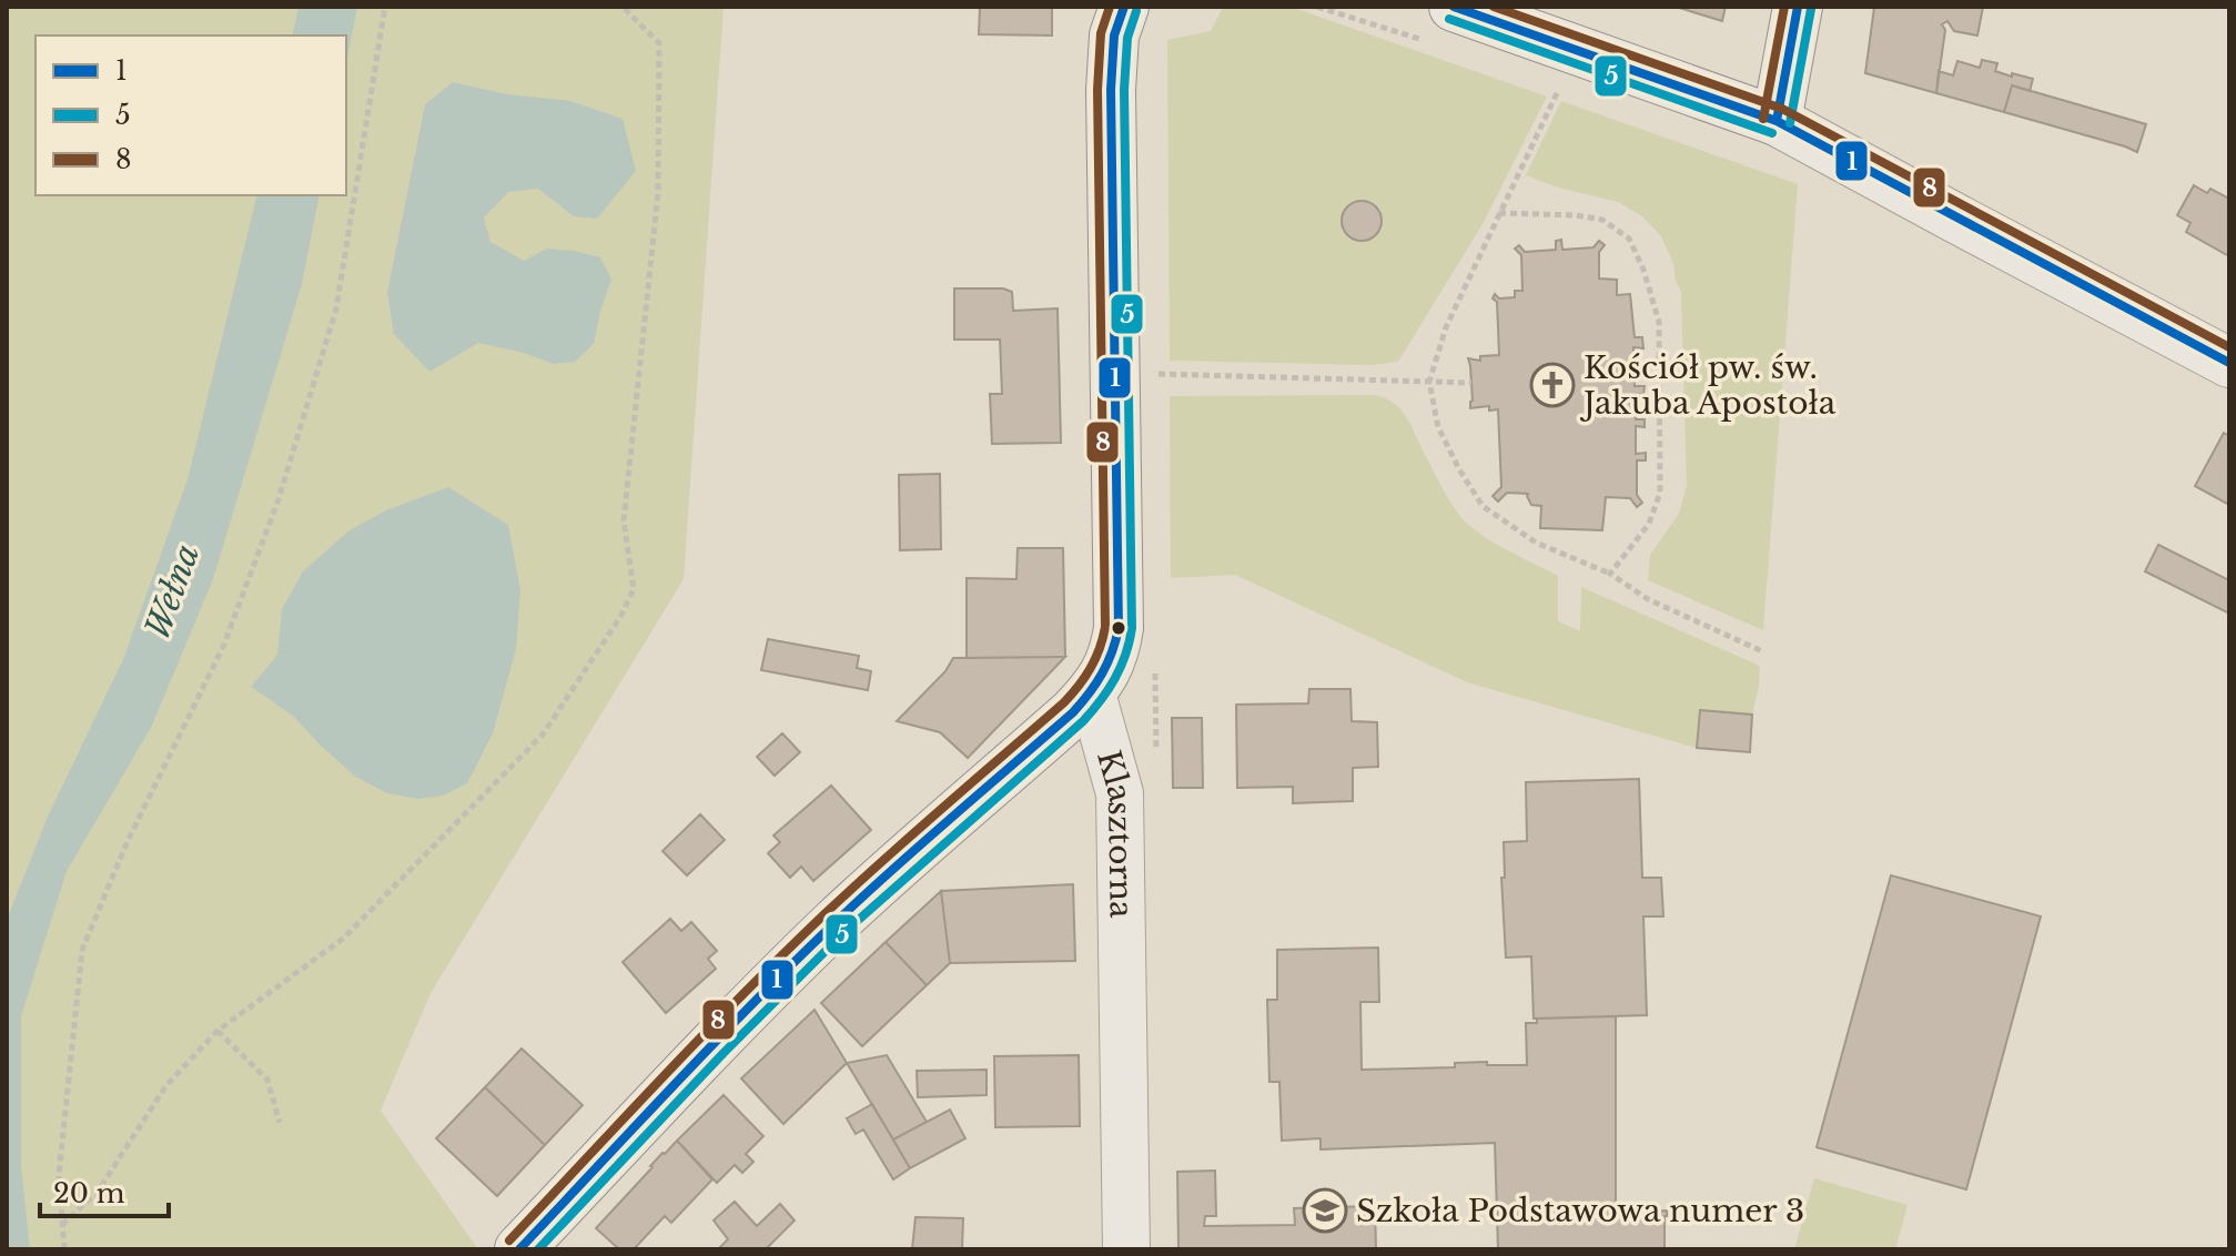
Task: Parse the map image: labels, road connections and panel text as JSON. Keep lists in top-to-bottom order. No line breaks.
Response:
{"streets":{"street":["Klasztorna"]},"water":["Wełna"],"places":{"church":["Kościół pw. św. Jakuba Apostoła"],"school or university":["Szkoła Podstawowa numer 3"]},"lines":["transit line 1","transit line 8","transit line 5"],"legend":["1","5","8"],"scale_bar":"20 m"}
